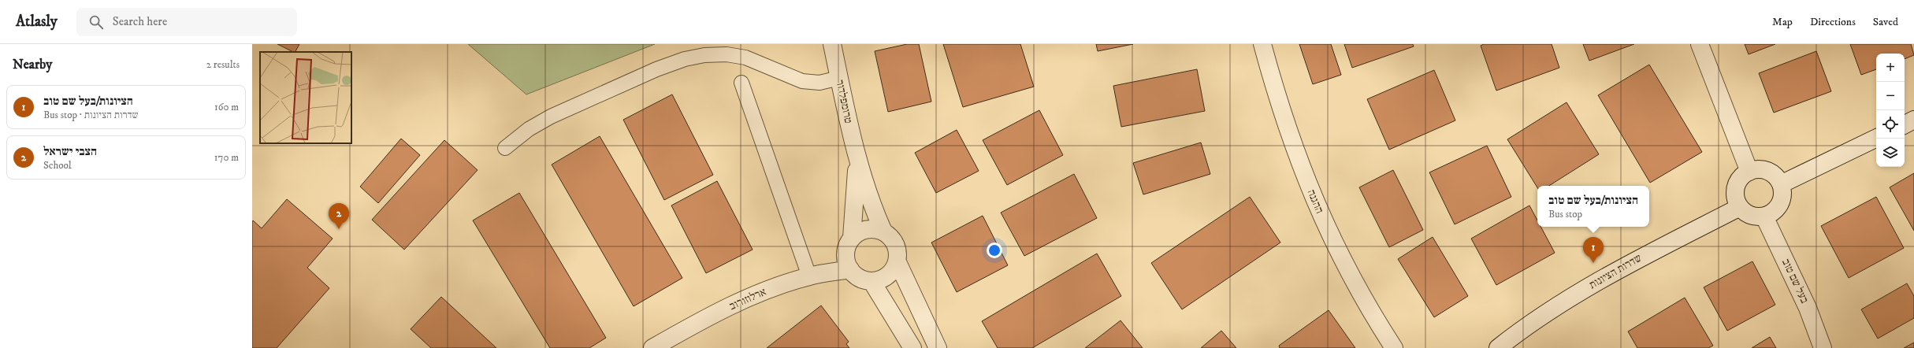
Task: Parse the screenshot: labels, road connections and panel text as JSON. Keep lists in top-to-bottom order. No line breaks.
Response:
{"streets":{"street":["טרומפלדור","ההגנה","שדרות הציונות","בעל שם טוב","ארלוזורוב"]},"crossings":[["טרומפלדור","ארלוזורוב"],["שדרות הציונות","בעל שם טוב"]],"page":{"header":"Atlasly","search":"Search here","nav":["Map","Directions","Saved"],"heading":["Nearby","2 results"],"map_buttons":["+","−"],"list":[{"mark":"1","name":"הציונות/בעל שם טוב","note":"Bus stop · שדרות הציונות","value":"160 m"},{"mark":"2","name":"הצבי ישראל","note":"School","value":"170 m"}],"popup":["הציונות/בעל שם טוב","Bus stop"],"pins":["2","1"]}}
